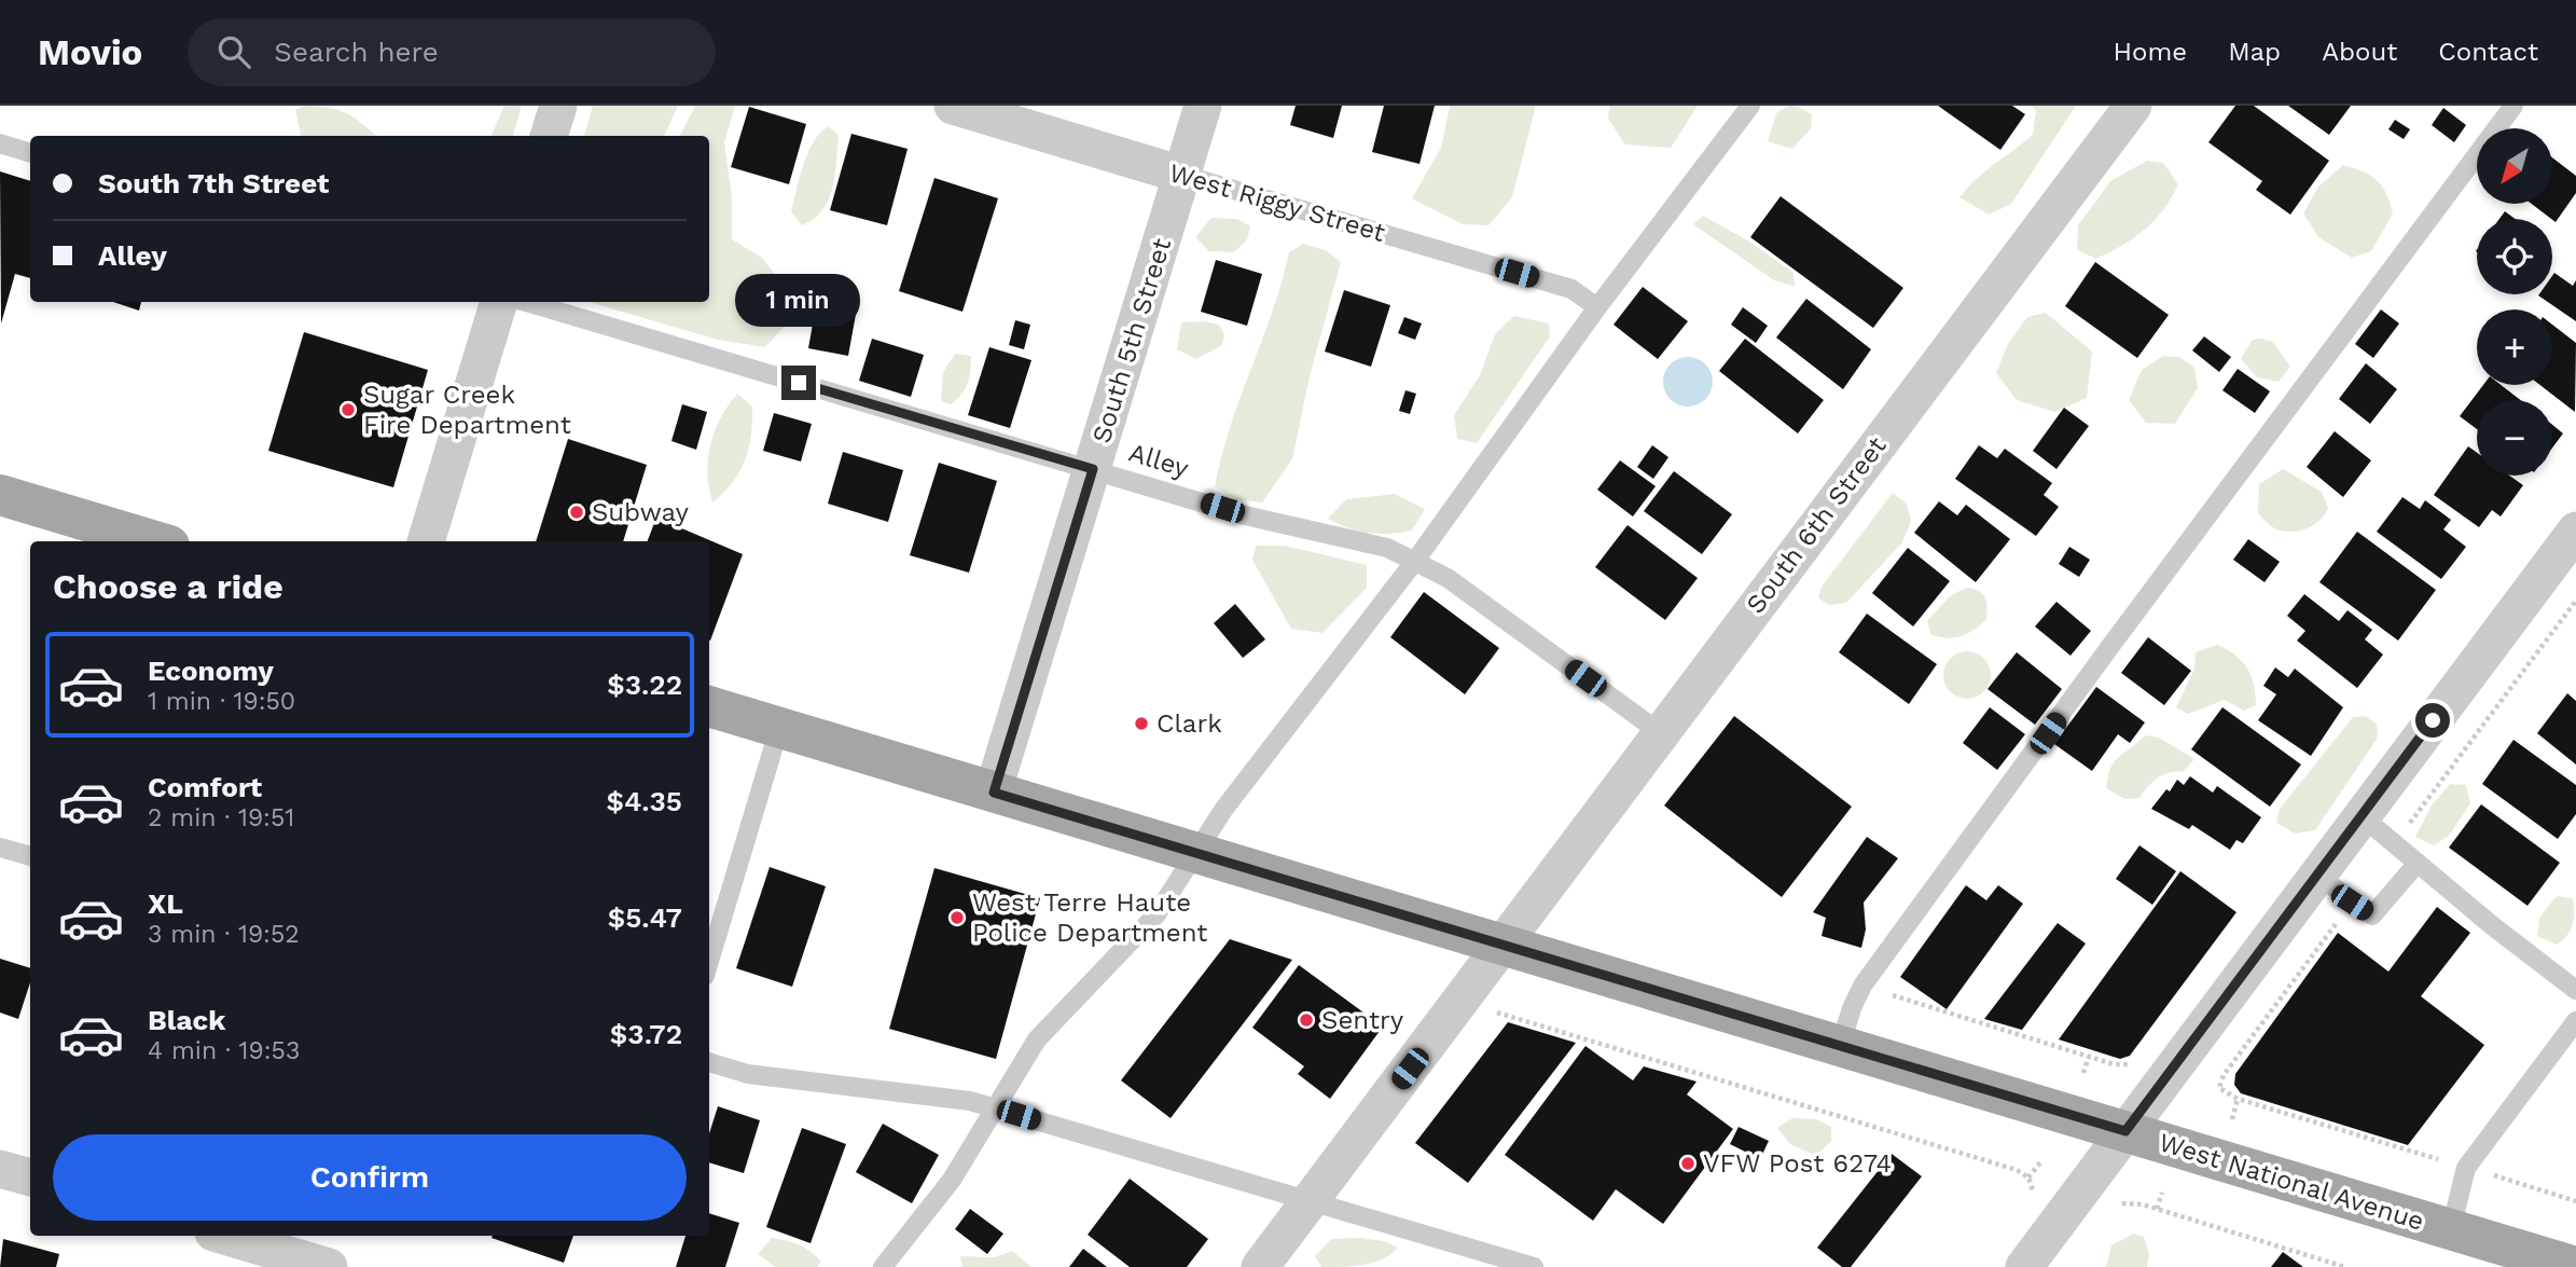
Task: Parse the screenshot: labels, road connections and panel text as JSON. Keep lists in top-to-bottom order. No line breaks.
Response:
{"streets":{"main road":["West National Avenue"],"street":["West Riggy Street","South 5th Street","South 6th Street"],"lane":["Alley"]},"crossings":[["West Riggy Street","South 5th Street"],["South 5th Street","Alley"],["South 5th Street","West National Avenue"],["Alley","South 6th Street"],["South 6th Street","West National Avenue"]],"places":["Sugar Creek Fire Department","Subway","Clark","West Terre Haute Police Department","Sentry","VFW Post 6274"],"north":"bottom left","page":{"header":"Movio","search":"Search here","nav":["Home","Map","About","Contact"],"map_buttons":["+","−"],"banner":["South 7th Street","Alley"],"bubble":"1 min","heading":"Choose a ride","list":[{"name":"Economy","note":"1 min · 19:50","value":"$3.22"},{"name":"Comfort","note":"2 min · 19:51","value":"$4.35"},{"name":"XL","note":"3 min · 19:52","value":"$5.47"},{"name":"Black","note":"4 min · 19:53","value":"$3.72"}],"buttons":"Confirm"}}
